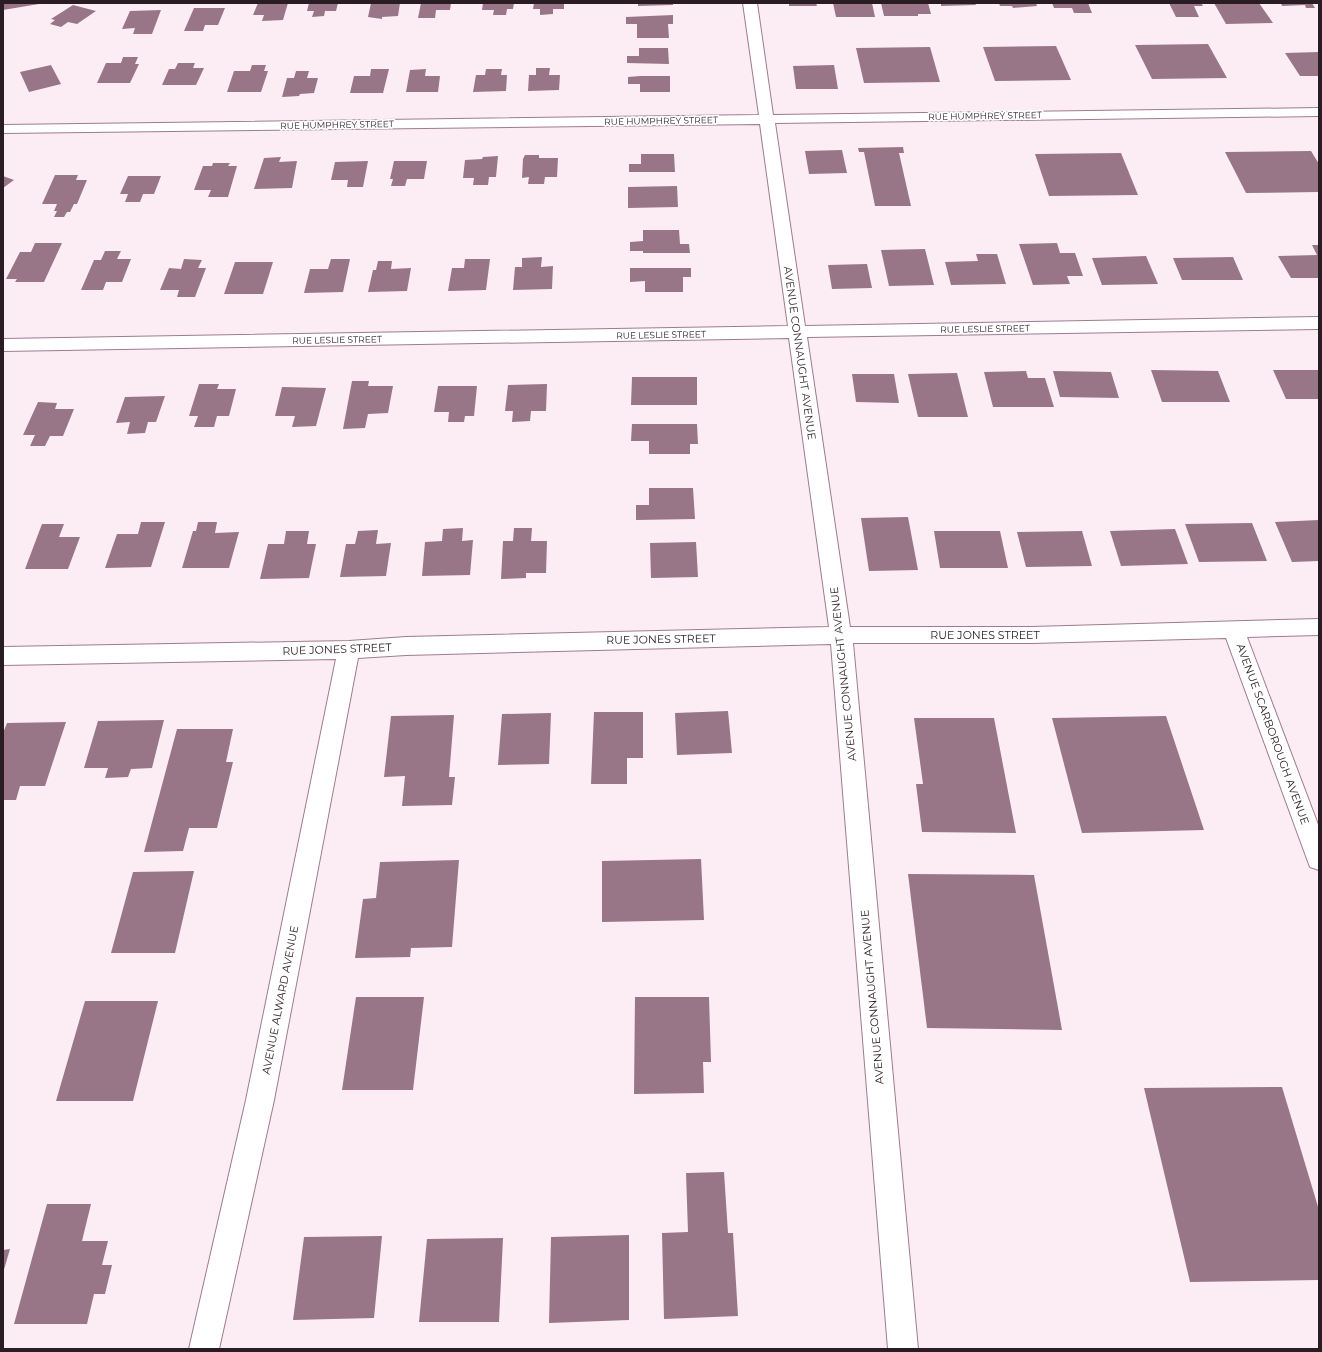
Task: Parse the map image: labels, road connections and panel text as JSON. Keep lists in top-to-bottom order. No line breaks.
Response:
{"streets":{"street":["RUE HUMPHREY STREET","RUE LESLIE STREET","AVENUE CONNAUGHT AVENUE","RUE JONES STREET","AVENUE SCARBOROUGH AVENUE","AVENUE ALWARD AVENUE"]},"crossings":[["RUE HUMPHREY STREET","AVENUE CONNAUGHT AVENUE"],["RUE LESLIE STREET","AVENUE CONNAUGHT AVENUE"],["AVENUE CONNAUGHT AVENUE","RUE JONES STREET"],["RUE JONES STREET","AVENUE SCARBOROUGH AVENUE"],["RUE JONES STREET","AVENUE ALWARD AVENUE"]]}
